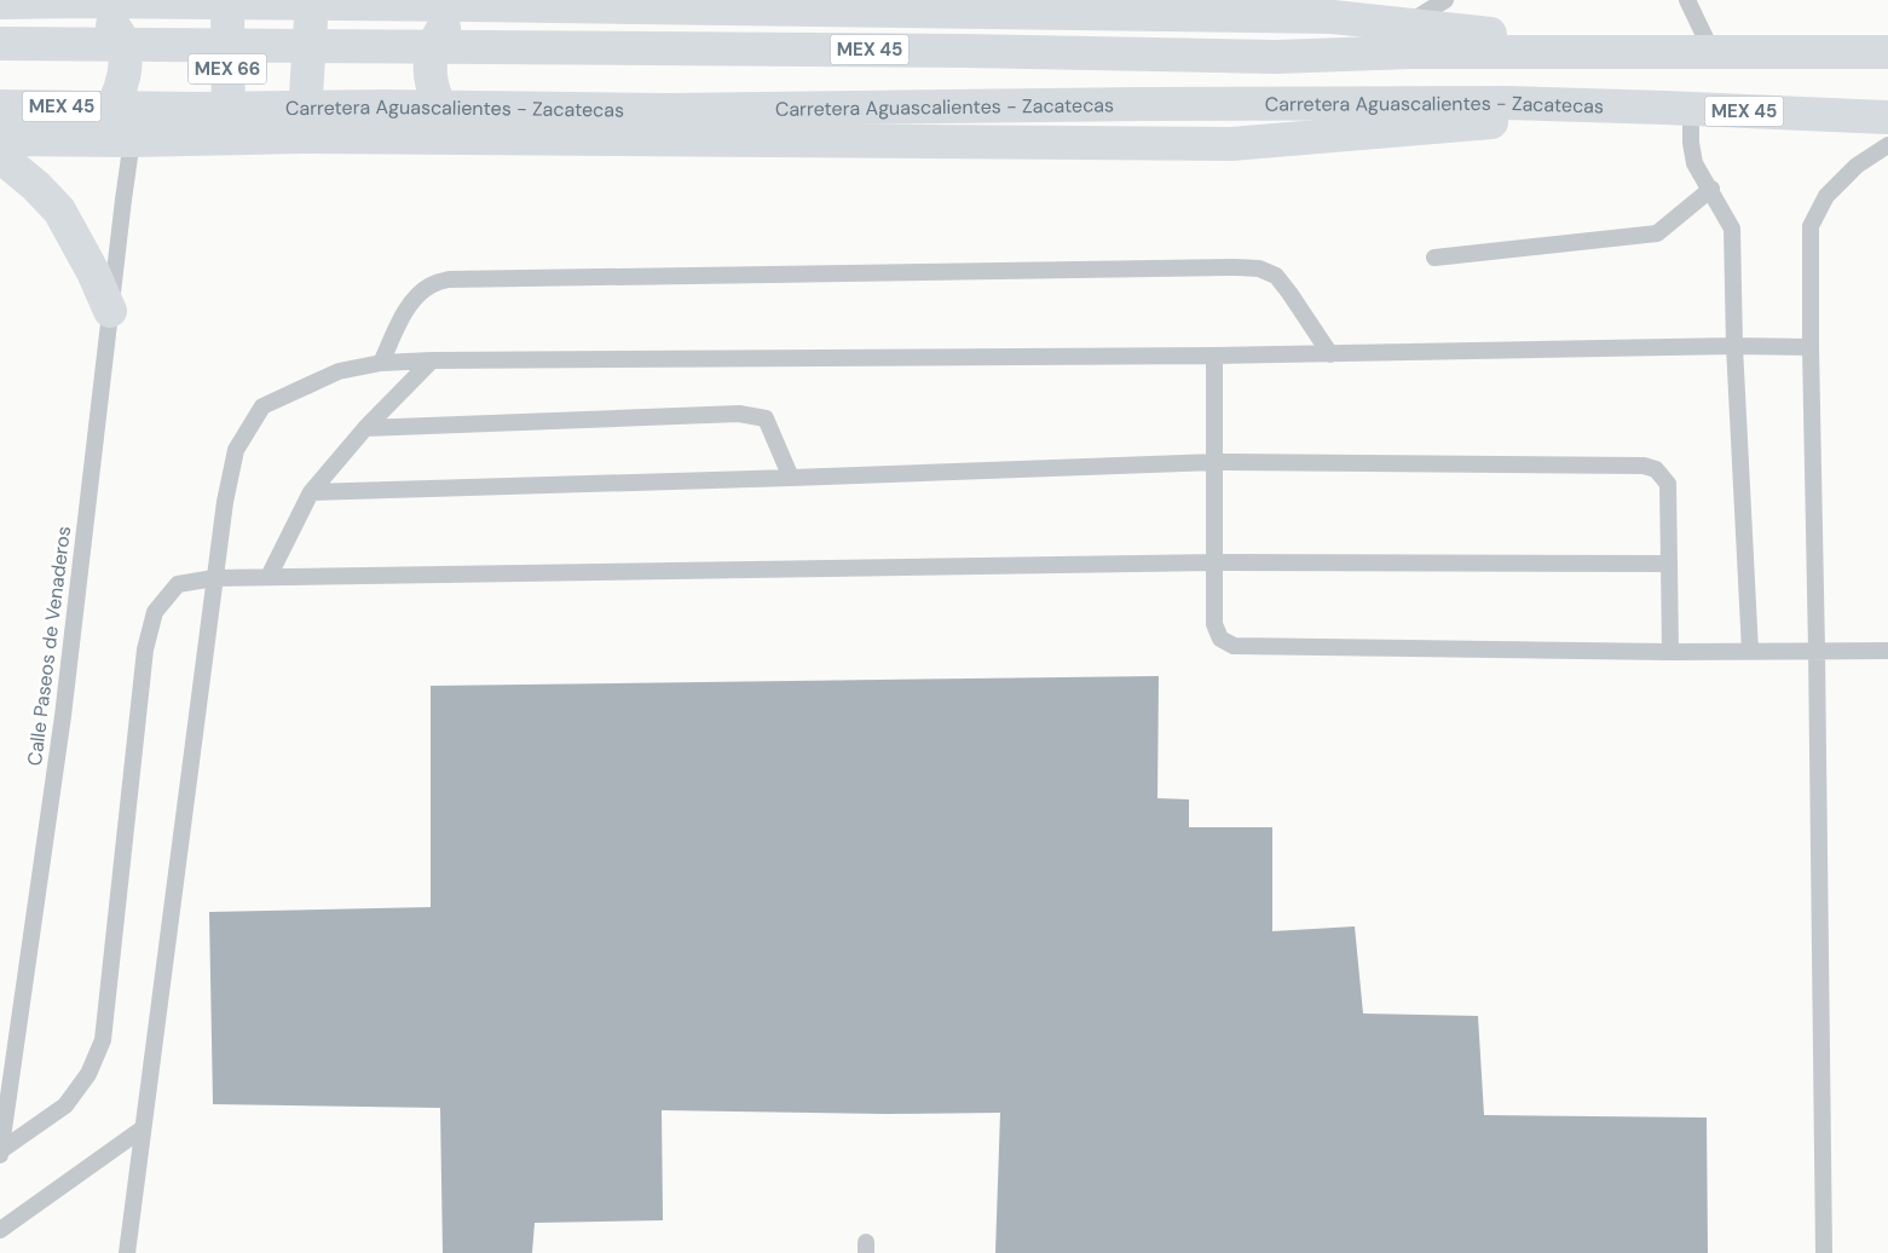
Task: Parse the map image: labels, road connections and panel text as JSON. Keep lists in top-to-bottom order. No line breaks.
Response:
{"streets":{"main road":["MEX 45","MEX 66","Carretera Aguascalientes - Zacatecas"],"lane":["Calle Paseos de Venaderos"]}}
